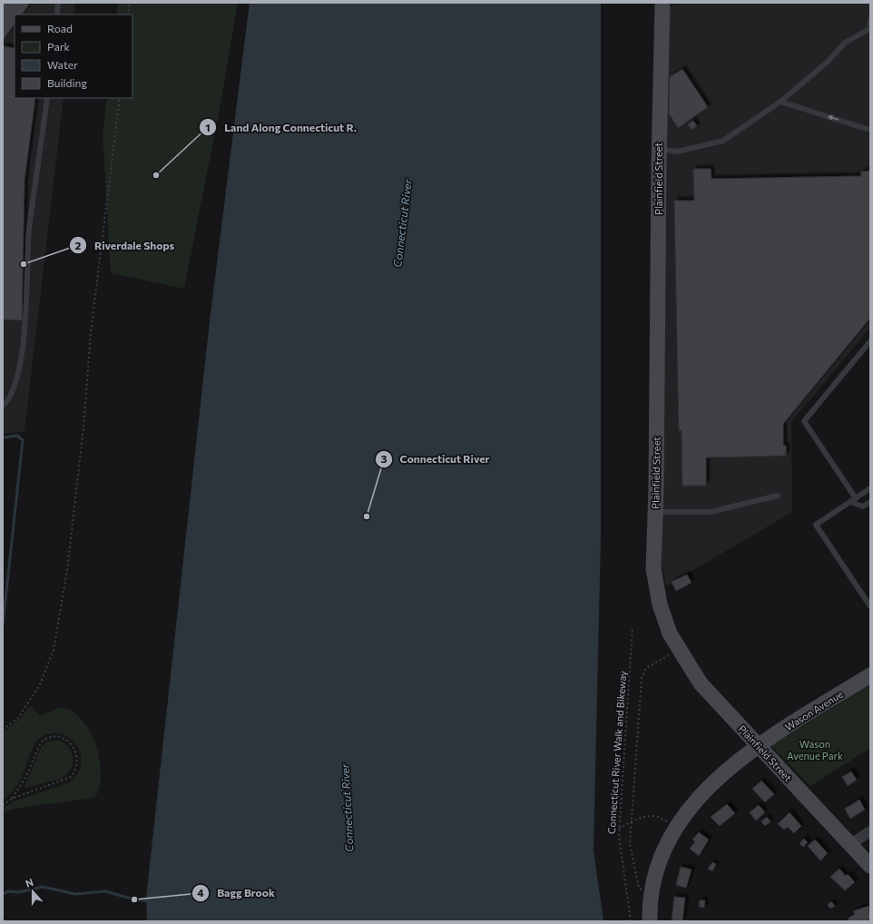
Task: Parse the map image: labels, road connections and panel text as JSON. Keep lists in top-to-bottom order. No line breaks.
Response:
{"streets":{"street":["Plainfield Street","Wason Avenue"],"path":["Connecticut River Walk and Bikeway"]},"crossings":[["Plainfield Street","Wason Avenue"]],"water":["Connecticut River"],"parks":["Wason Avenue Park"],"places":["Land Along Connecticut R.","Riverdale Shops","Connecticut River","Bagg Brook"],"legend":["Road","Park","Water","Building"],"north":"top"}
